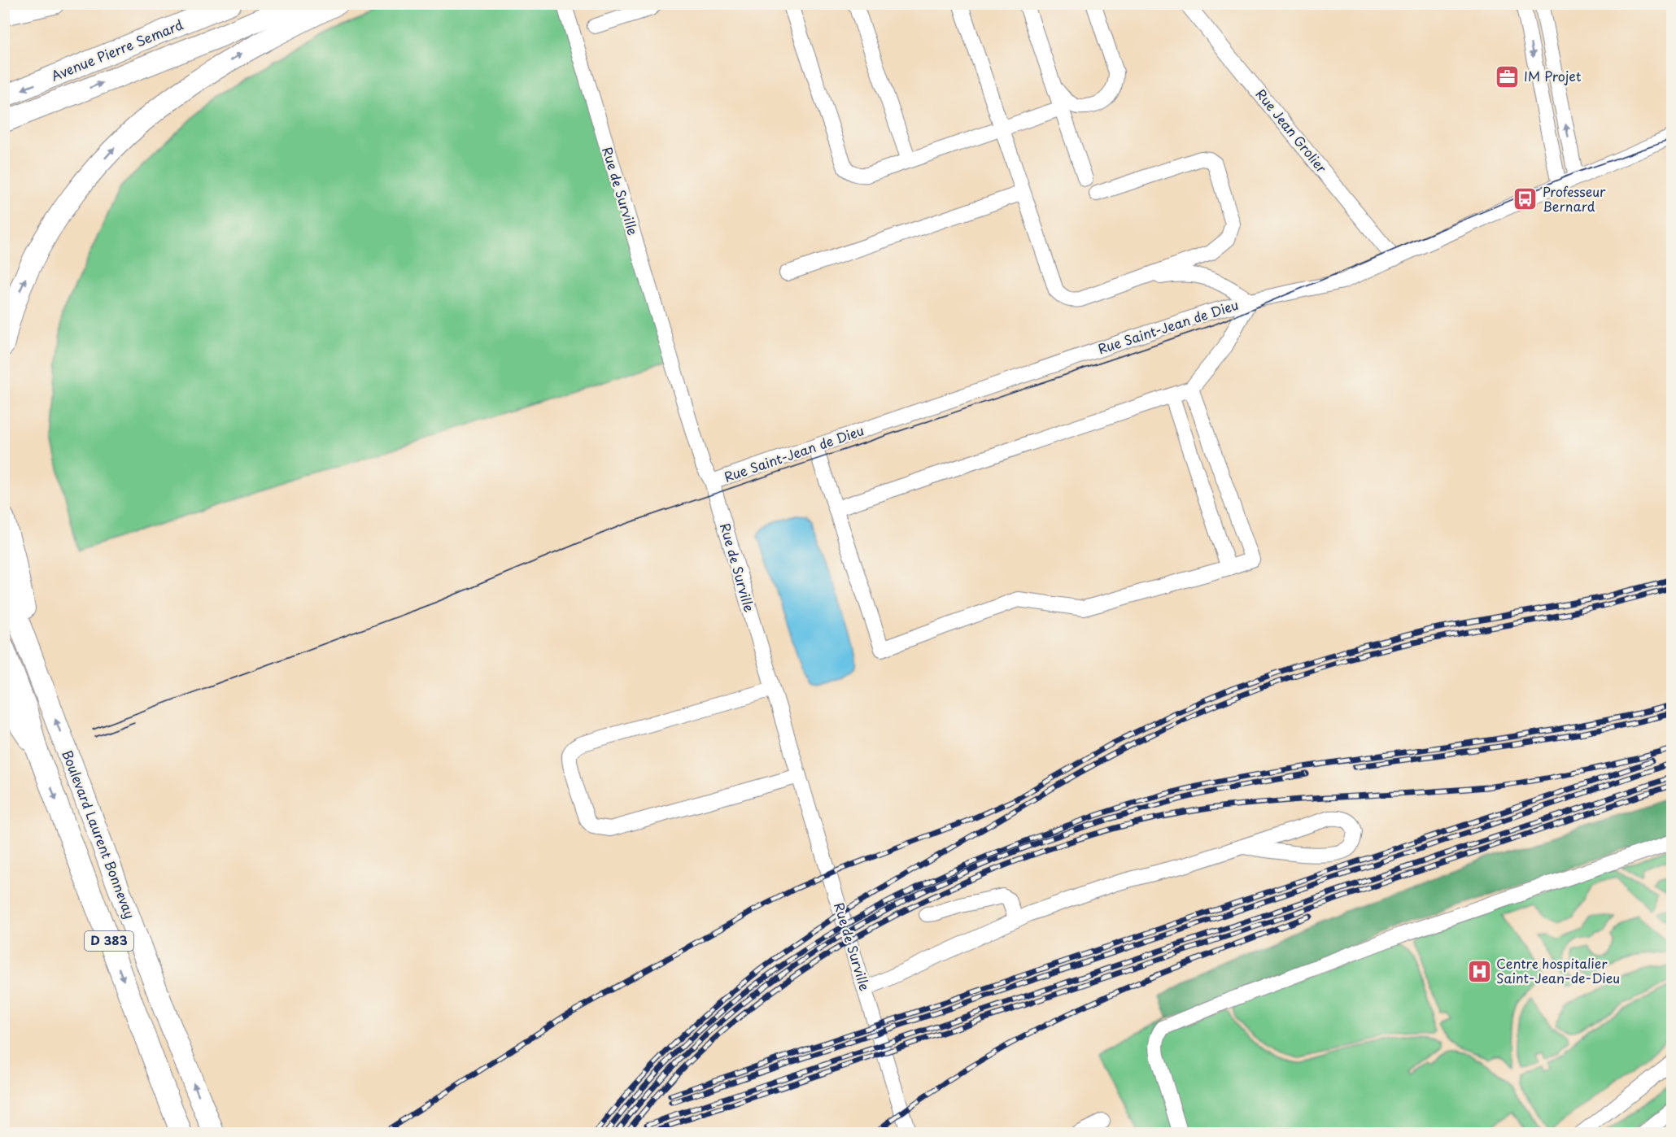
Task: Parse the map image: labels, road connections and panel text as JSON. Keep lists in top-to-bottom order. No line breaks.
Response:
{"streets":{"highway":["Avenue Pierre Semard","Boulevard Laurent Bonnevay","D 383"],"street":["Rue Jean Grolier","Rue de Surville","Rue Saint-Jean de Dieu"]},"crossings":[["Rue Jean Grolier","Rue Saint-Jean de Dieu"],["Rue de Surville","Rue Saint-Jean de Dieu"],["Boulevard Laurent Bonnevay","D 383"]],"places":{"office":["IM Projet"],"bus stop":["Professeur Bernard"],"hospital":["Centre hospitalier Saint-Jean-de-Dieu"]}}
